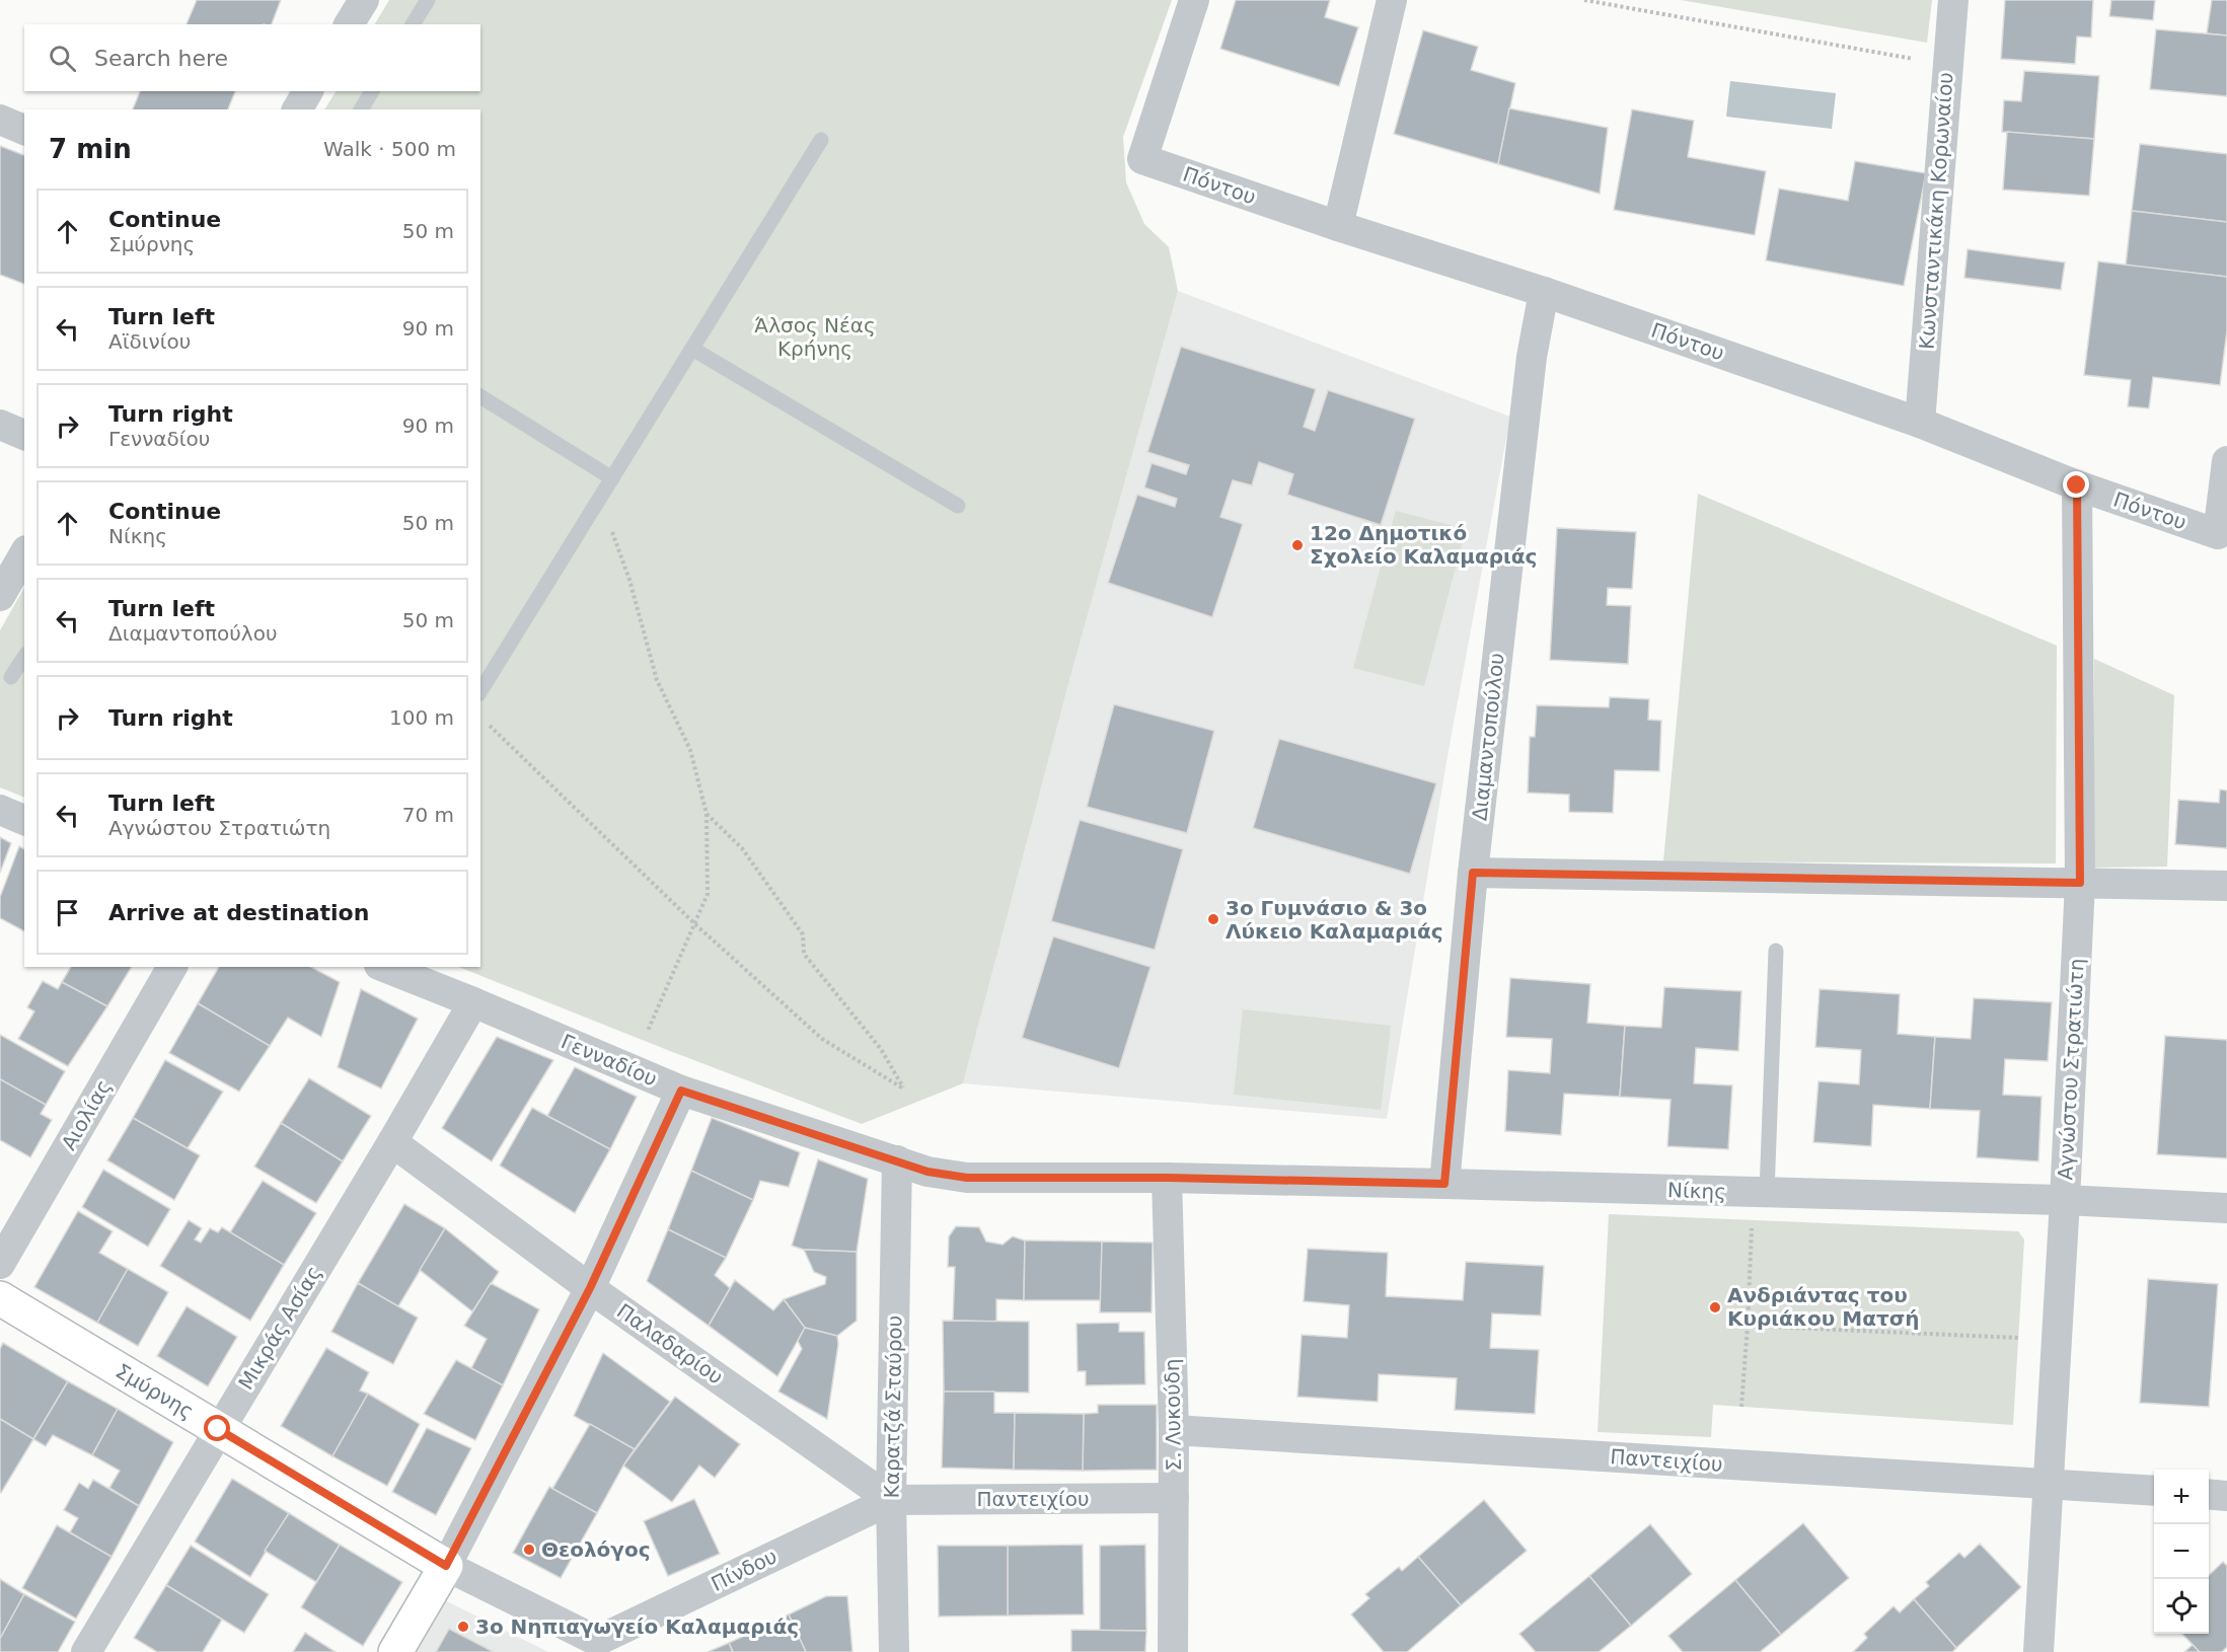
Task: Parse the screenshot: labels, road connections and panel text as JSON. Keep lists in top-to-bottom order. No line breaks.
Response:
{"streets":{"main road":["Σμύρνης"],"street":["Πόντου","Κωνσταντικάκη Κορωναίου","Διαμαντοπούλου","Γενναδίου","Αγνώστου Στρατιώτη","Αιολίας","Νίκης","Μικράς Ασίας","Παλαδαρίου","Καρατζά Σταύρου","Σ. Λυκούδη","Παντειχίου","Πίνδου"]},"crossings":[["Πόντου","Κωνσταντικάκη Κορωναίου"],["Πόντου","Διαμαντοπούλου"],["Πόντου","Αγνώστου Στρατιώτη"],["Διαμαντοπούλου","Νίκης"],["Γενναδίου","Νίκης"],["Γενναδίου","Μικράς Ασίας"],["Γενναδίου","Καρατζά Σταύρου"],["Γενναδίου","Σ. Λυκούδη"],["Αγνώστου Στρατιώτη","Νίκης"],["Αγνώστου Στρατιώτη","Παντειχίου"],["Νίκης","Σ. Λυκούδη"],["Μικράς Ασίας","Παλαδαρίου"],["Μικράς Ασίας","Σμύρνης"],["Παλαδαρίου","Καρατζά Σταύρου"],["Παλαδαρίου","Παντειχίου"],["Παλαδαρίου","Πίνδου"],["Σμύρνης","Πίνδου"],["Καρατζά Σταύρου","Παντειχίου"],["Καρατζά Σταύρου","Πίνδου"],["Σ. Λυκούδη","Παντειχίου"],["Παντειχίου","Πίνδου"]],"parks":["Άλσος Νέας Κρήνης"],"places":["12ο Δημοτικό Σχολείο Καλαμαριάς","3ο Γυμνάσιο & 3ο Λύκειο Καλαμαριάς","Ανδριάντας του Κυριάκου Ματσή","Θεολόγος","3ο Νηπιαγωγείο Καλαμαριάς"],"page":{"search":"Search here","heading":["7 min","Walk · 500 m"],"list":[["Continue","Σμύρνης","50 m"],["Turn left","Αϊδινίου","90 m"],["Turn right","Γενναδίου","90 m"],["Continue","Νίκης","50 m"],["Turn left","Διαμαντοπούλου","50 m"],["Turn right","100 m"],["Turn left","Αγνώστου Στρατιώτη","70 m"],"Arrive at destination"],"map_buttons":["+","−"]}}
